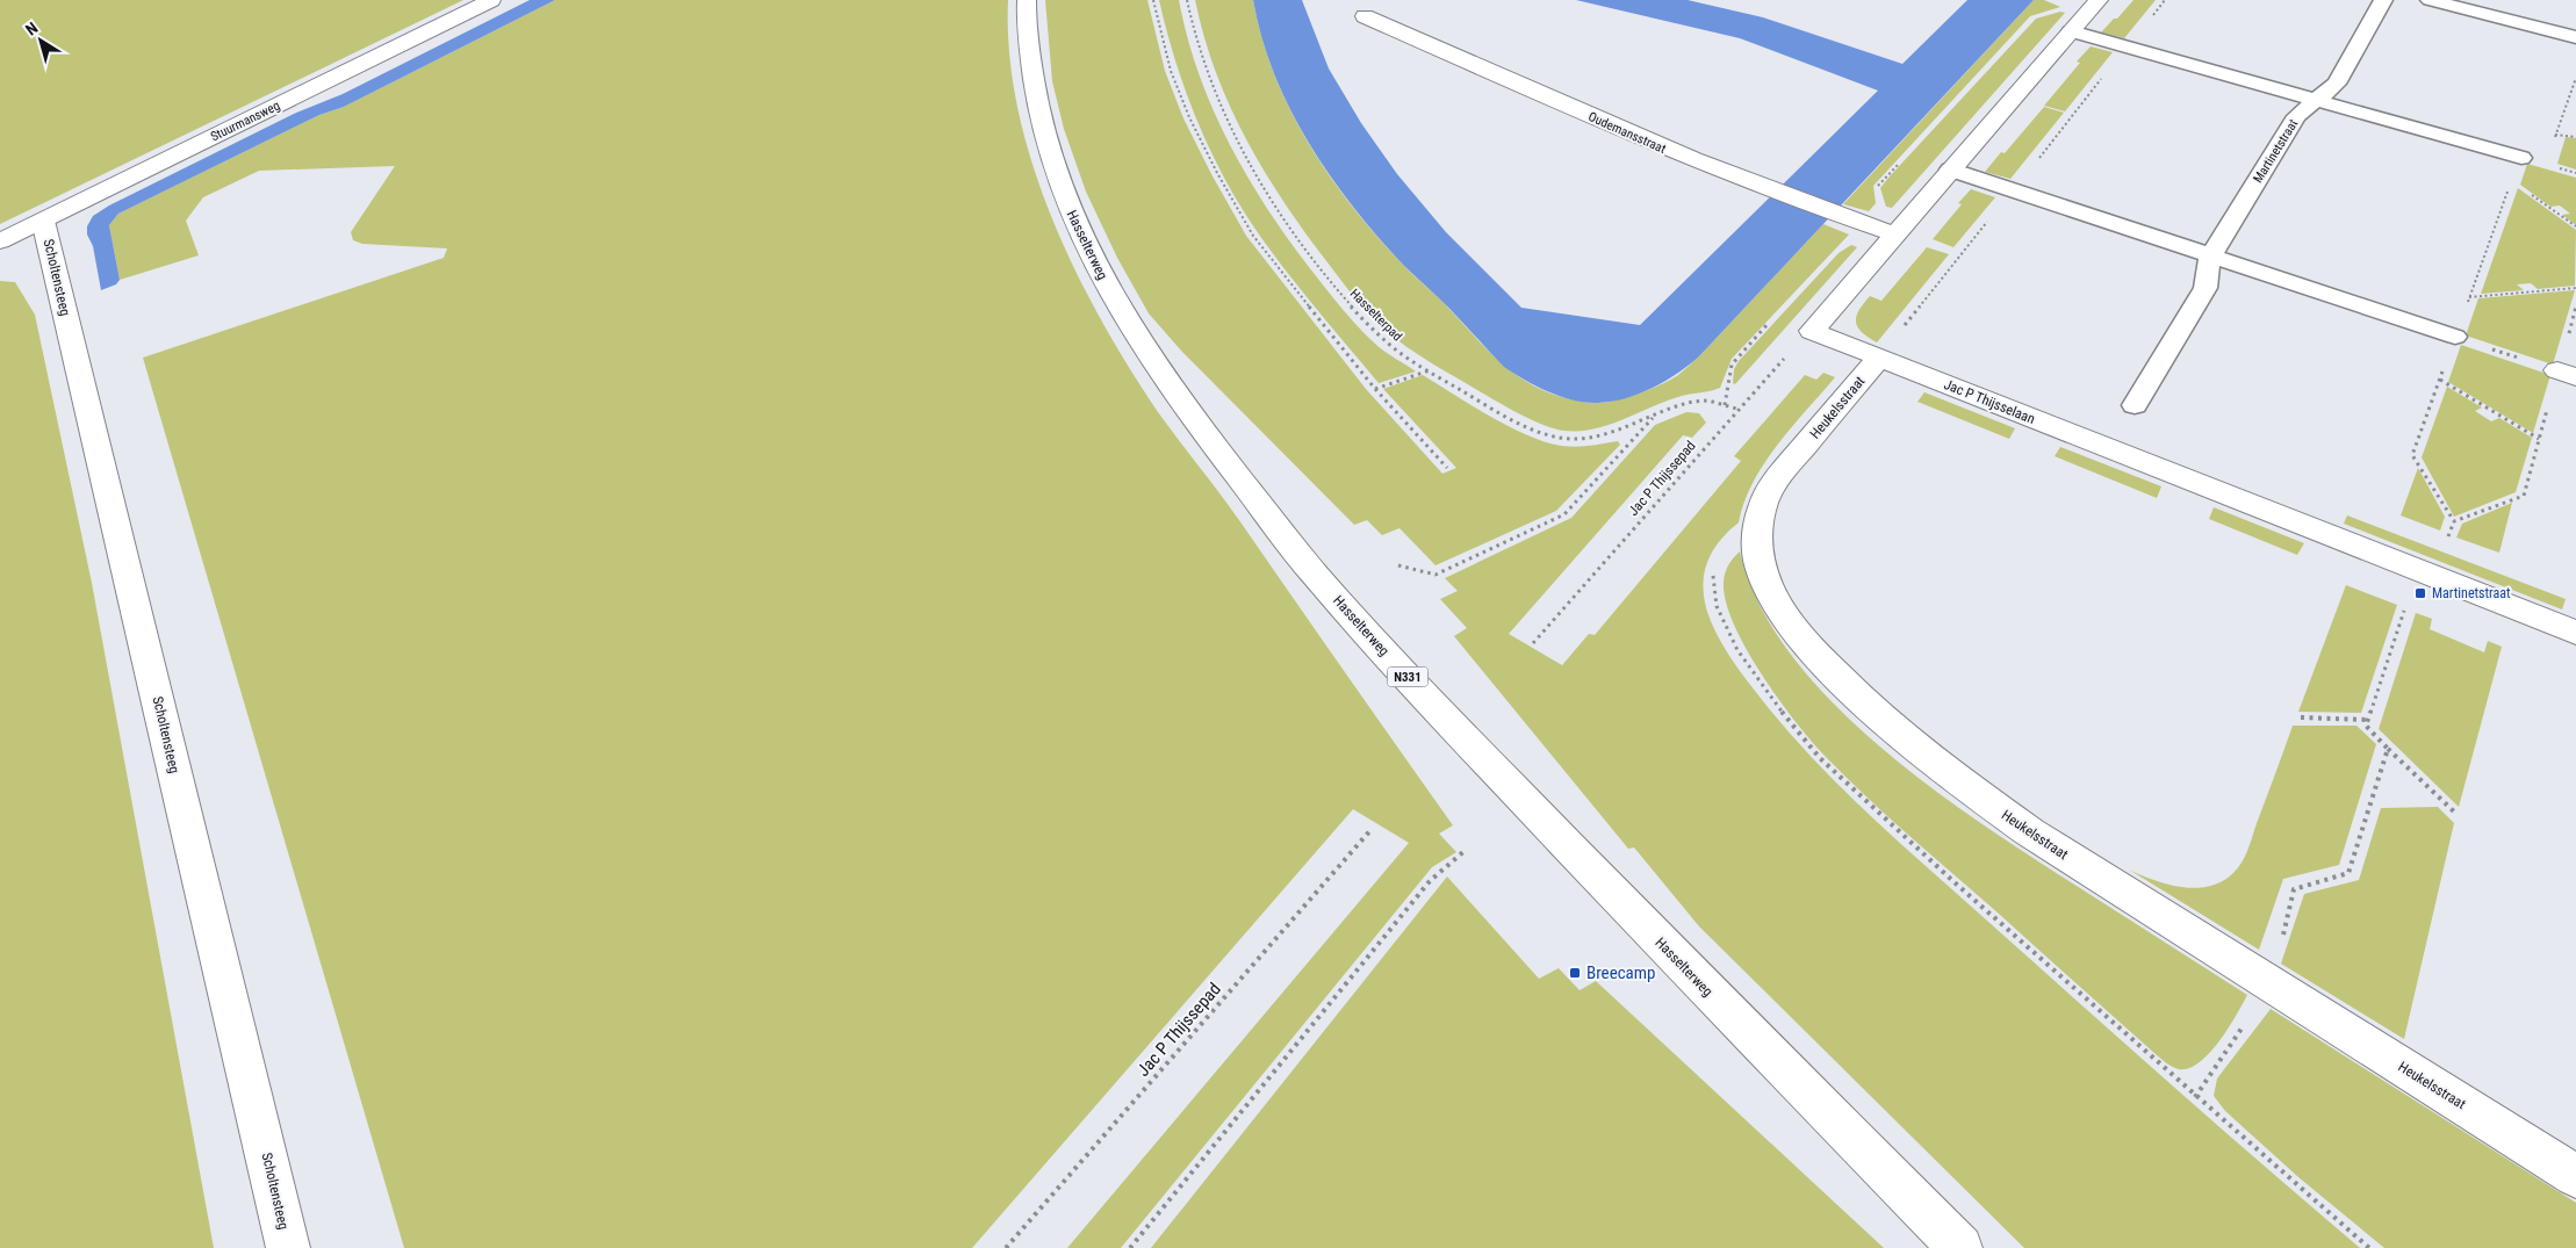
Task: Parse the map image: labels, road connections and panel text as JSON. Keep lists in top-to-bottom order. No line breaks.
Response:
{"streets":{"street":["Stuurmansweg","Oudemansstraat","Hasselterweg","Scholtensteeg","Jac P Thijsselaan","Heukelsstraat","N331"],"lane":["Martinetstraat"],"path":["Hasselterpad","Jac P Thijssepad"]},"crossings":[["Stuurmansweg","Scholtensteeg"],["Hasselterpad","Jac P Thijssepad"],["Jac P Thijsselaan","Heukelsstraat"],["Jac P Thijsselaan","Jac P Thijssepad"]],"places":{"transit":["Martinetstraat","Breecamp"]},"north":"top left"}
